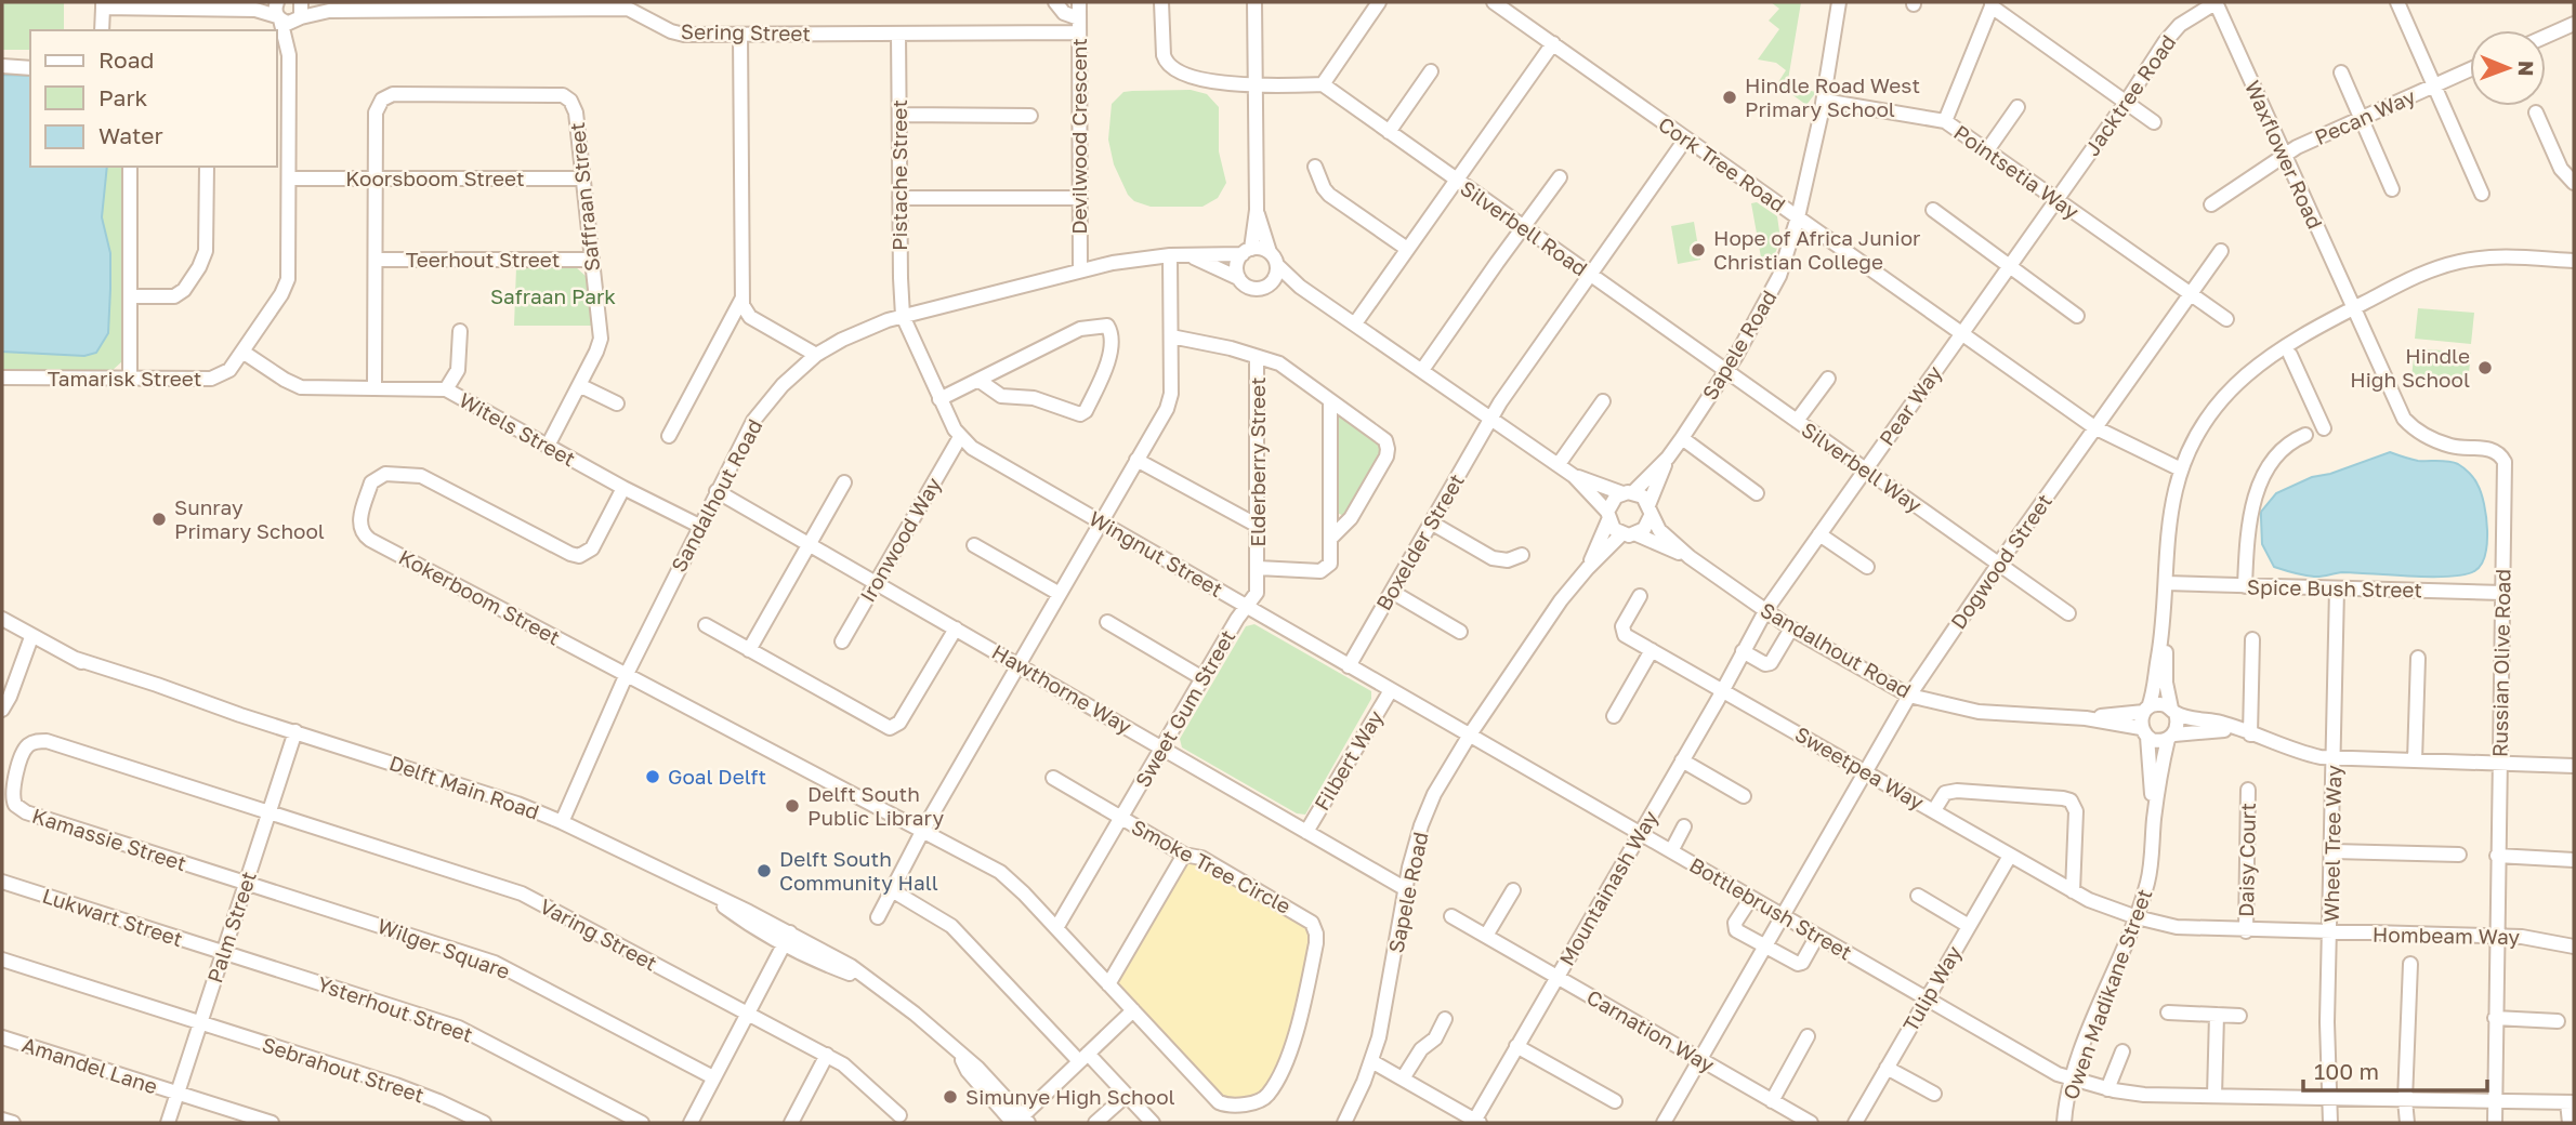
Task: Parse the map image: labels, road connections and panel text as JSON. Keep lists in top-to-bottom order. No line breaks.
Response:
{"streets":{"street":["Sering Street","Jacktree Road","Pecan Way","Devilwood Crescent","Waxflower Road","Cork Tree Road","Pointsetia Way","Pistache Street","Koorsboom Street","Saffraan Street","Silverbell Road","Teerhout Street","Sapele Road","Tamarisk Street","Pear Way","Witels Street","Elderberry Street","Silverbell Way","Sandalhout Road","Ironwood Way","Boxelder Street","Wingnut Street","Dogwood Street","Spice Bush Street","Kokerboom Street","Russian Olive Road","Hawthorne Way","Sweet Gum Street","Filbert Way","Sweetpea Way","Delft Main Road","Kamassie Street","Wheel Tree Way","Daisy Court","Smoke Tree Circle","Mountainash Way","Bottlebrush Street","Lukwart Street","Palm Street","Varing Street","Hombeam Way","Wilger Square","Tulip Way","Owen Madikane Street","Ysterhout Street","Carnation Way","Amandel Lane","Sebrahout Street"]},"crossings":[["Sering Street","Devilwood Crescent"],["Sering Street","Pistache Street"],["Sering Street","Tamarisk Street"],["Jacktree Road","Waxflower Road"],["Jacktree Road","Pointsetia Way"],["Jacktree Road","Pear Way"],["Pecan Way","Waxflower Road"],["Devilwood Crescent","Sandalhout Road"],["Waxflower Road","Russian Olive Road"],["Cork Tree Road","Sapele Road"],["Cork Tree Road","Pear Way"],["Cork Tree Road","Boxelder Street"],["Cork Tree Road","Dogwood Street"],["Pointsetia Way","Sapele Road"],["Pointsetia Way","Pear Way"],["Pointsetia Way","Dogwood Street"],["Pistache Street","Sandalhout Road"],["Pistache Street","Wingnut Street"],["Koorsboom Street","Saffraan Street"],["Koorsboom Street","Tamarisk Street"],["Saffraan Street","Teerhout Street"],["Saffraan Street","Witels Street"],["Silverbell Road","Sapele Road"],["Silverbell Road","Silverbell Way"],["Silverbell Road","Boxelder Street"],["Sapele Road","Silverbell Way"],["Sapele Road","Sandalhout Road"],["Sapele Road","Wingnut Street"],["Sapele Road","Hawthorne Way"],["Sapele Road","Bottlebrush Street"],["Tamarisk Street","Witels Street"],["Pear Way","Silverbell Way"],["Pear Way","Sandalhout Road"],["Pear Way","Mountainash Way"],["Witels Street","Sandalhout Road"],["Witels Street","Kokerboom Street"],["Elderberry Street","Wingnut Street"],["Elderberry Street","Sweet Gum Street"],["Silverbell Way","Dogwood Street"],["Sandalhout Road","Wingnut Street"],["Sandalhout Road","Dogwood Street"],["Sandalhout Road","Kokerboom Street"],["Sandalhout Road","Hawthorne Way"],["Sandalhout Road","Delft Main Road"],["Sandalhout Road","Mountainash Way"],["Sandalhout Road","Owen Madikane Street"],["Ironwood Way","Wingnut Street"],["Ironwood Way","Hawthorne Way"],["Boxelder Street","Wingnut Street"],["Wingnut Street","Sweet Gum Street"],["Wingnut Street","Filbert Way"],["Wingnut Street","Bottlebrush Street"],["Dogwood Street","Sweetpea Way"],["Dogwood Street","Bottlebrush Street"],["Dogwood Street","Carnation Way"],["Spice Bush Street","Russian Olive Road"],["Spice Bush Street","Wheel Tree Way"],["Kokerboom Street","Sweet Gum Street"],["Kokerboom Street","Smoke Tree Circle"],["Russian Olive Road","Bottlebrush Street"],["Russian Olive Road","Hombeam Way"],["Hawthorne Way","Sweet Gum Street"],["Hawthorne Way","Filbert Way"],["Sweet Gum Street","Smoke Tree Circle"],["Sweetpea Way","Mountainash Way"],["Sweetpea Way","Hombeam Way"],["Sweetpea Way","Tulip Way"],["Sweetpea Way","Owen Madikane Street"],["Delft Main Road","Palm Street"],["Kamassie Street","Palm Street"],["Kamassie Street","Varing Street"],["Kamassie Street","Wilger Square"],["Wheel Tree Way","Bottlebrush Street"],["Wheel Tree Way","Hombeam Way"],["Daisy Court","Hombeam Way"],["Mountainash Way","Bottlebrush Street"],["Mountainash Way","Carnation Way"],["Bottlebrush Street","Tulip Way"],["Bottlebrush Street","Owen Madikane Street"],["Lukwart Street","Palm Street"],["Lukwart Street","Ysterhout Street"],["Palm Street","Varing Street"],["Palm Street","Wilger Square"],["Palm Street","Ysterhout Street"],["Palm Street","Amandel Lane"],["Palm Street","Sebrahout Street"],["Hombeam Way","Owen Madikane Street"]],"parks":["Safraan Park"],"places":["Hindle Road West Primary School","Hope of Africa Junior Christian College","Hindle High School","Sunray Primary School","Goal Delft","Delft South Public Library","Delft South Community Hall","Simunye High School"],"legend":["Road","Park","Water"],"scale_bar":"100 m","north":"right"}
